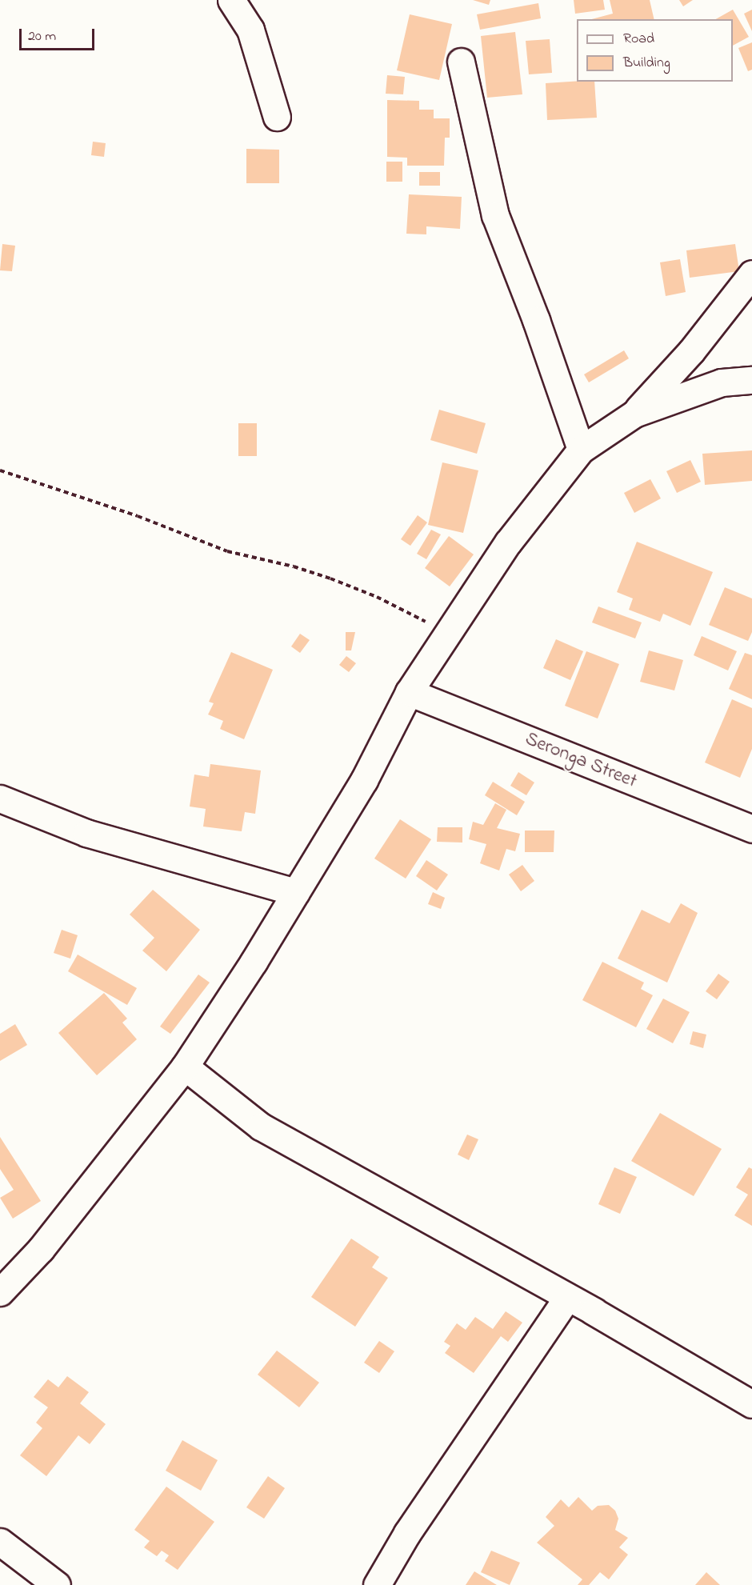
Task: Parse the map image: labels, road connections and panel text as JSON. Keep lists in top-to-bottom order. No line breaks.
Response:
{"streets":{"street":["Seronga Street"]},"legend":["Road","Building"],"scale_bar":"20 m"}
